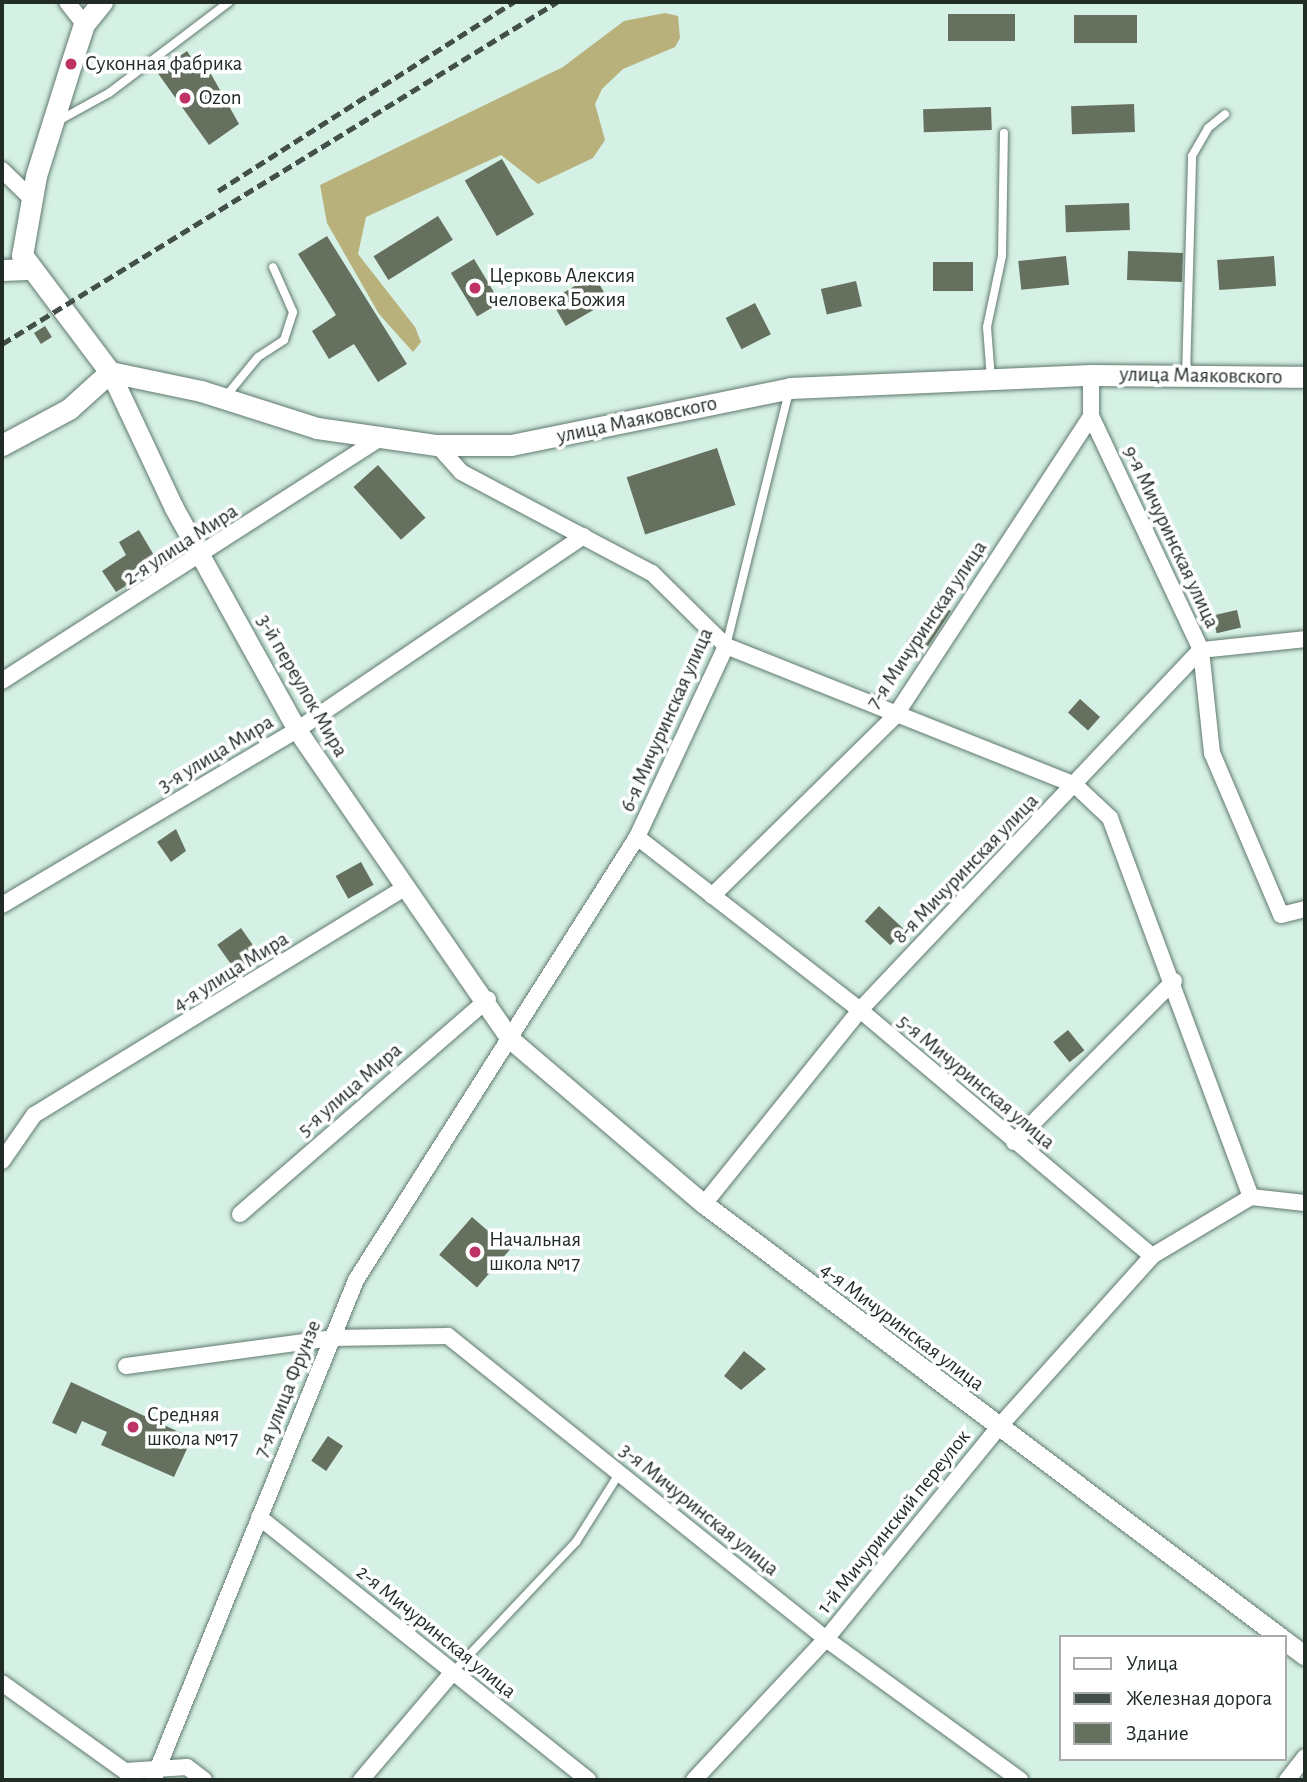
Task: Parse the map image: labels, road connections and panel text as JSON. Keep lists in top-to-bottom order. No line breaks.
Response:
{"streets":{"main road":["улица Маяковского"],"street":["9-я Мичуринская улица","2-я улица Мира","7-я Мичуринская улица","3-й переулок Мира","6-я Мичуринская улица","3-я улица Мира","8-я Мичуринская улица","4-я улица Мира","5-я Мичуринская улица","5-я улица Мира","4-я Мичуринская улица","7-я улица Фрунзе","3-я Мичуринская улица","1-й Мичуринский переулок","2-я Мичуринская улица"]},"crossings":[["улица Маяковского","9-я Мичуринская улица"],["улица Маяковского","2-я улица Мира"],["улица Маяковского","3-й переулок Мира"],["улица Маяковского","6-я Мичуринская улица"],["9-я Мичуринская улица","7-я Мичуринская улица"],["9-я Мичуринская улица","8-я Мичуринская улица"],["2-я улица Мира","3-й переулок Мира"],["7-я Мичуринская улица","5-я Мичуринская улица"],["3-й переулок Мира","6-я Мичуринская улица"],["3-й переулок Мира","3-я улица Мира"],["3-й переулок Мира","4-я улица Мира"],["3-й переулок Мира","5-я улица Мира"],["3-й переулок Мира","4-я Мичуринская улица"],["3-й переулок Мира","7-я улица Фрунзе"],["6-я Мичуринская улица","5-я Мичуринская улица"],["6-я Мичуринская улица","4-я Мичуринская улица"],["6-я Мичуринская улица","7-я улица Фрунзе"],["8-я Мичуринская улица","5-я Мичуринская улица"],["8-я Мичуринская улица","4-я Мичуринская улица"],["5-я Мичуринская улица","1-й Мичуринский переулок"],["4-я Мичуринская улица","7-я улица Фрунзе"],["4-я Мичуринская улица","1-й Мичуринский переулок"],["7-я улица Фрунзе","3-я Мичуринская улица"],["7-я улица Фрунзе","2-я Мичуринская улица"],["3-я Мичуринская улица","1-й Мичуринский переулок"]],"places":["Суконная фабрика","Ozon","Церковь Алексия человека Божия","Начальная школа №17","Средняя школа №17"],"legend":["Улица","Железная дорога","Здание"]}
